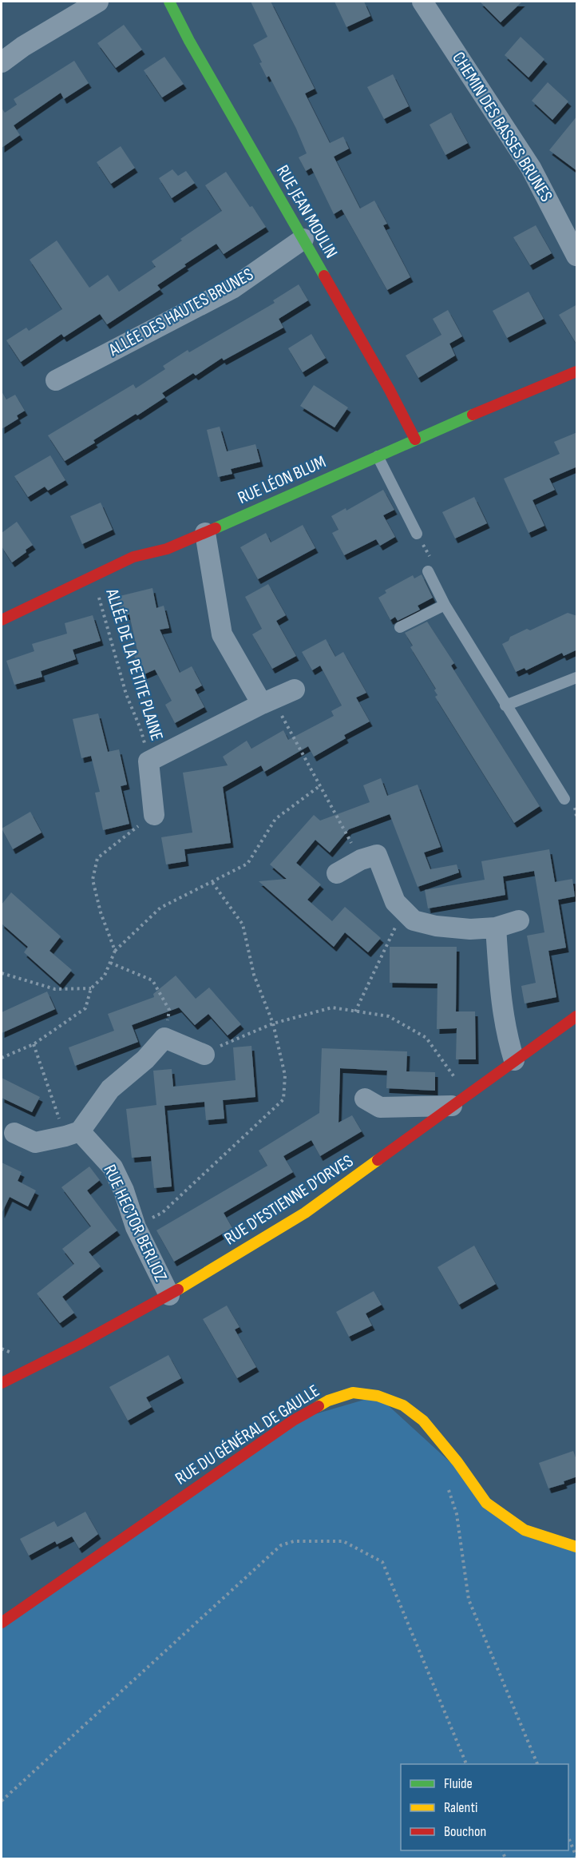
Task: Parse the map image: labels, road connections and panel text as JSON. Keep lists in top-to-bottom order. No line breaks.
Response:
{"streets":{"street":["CHEMIN DES BASSES BRUNES","RUE JEAN MOULIN","ALLÉE DES HAUTES BRUNES","RUE LÉON BLUM","RUE D'ESTIENNE D'ORVES","RUE HECTOR BERLIOZ","RUE DU GÉNÉRAL DE GAULLE"],"path":["ALLÉE DE LA PETITE PLAINE"]},"crossings":[["RUE JEAN MOULIN","ALLÉE DES HAUTES BRUNES"],["RUE JEAN MOULIN","RUE LÉON BLUM"],["RUE LÉON BLUM","ALLÉE DE LA PETITE PLAINE"],["RUE D'ESTIENNE D'ORVES","RUE HECTOR BERLIOZ"]],"legend":["Fluide","Ralenti","Bouchon"]}
